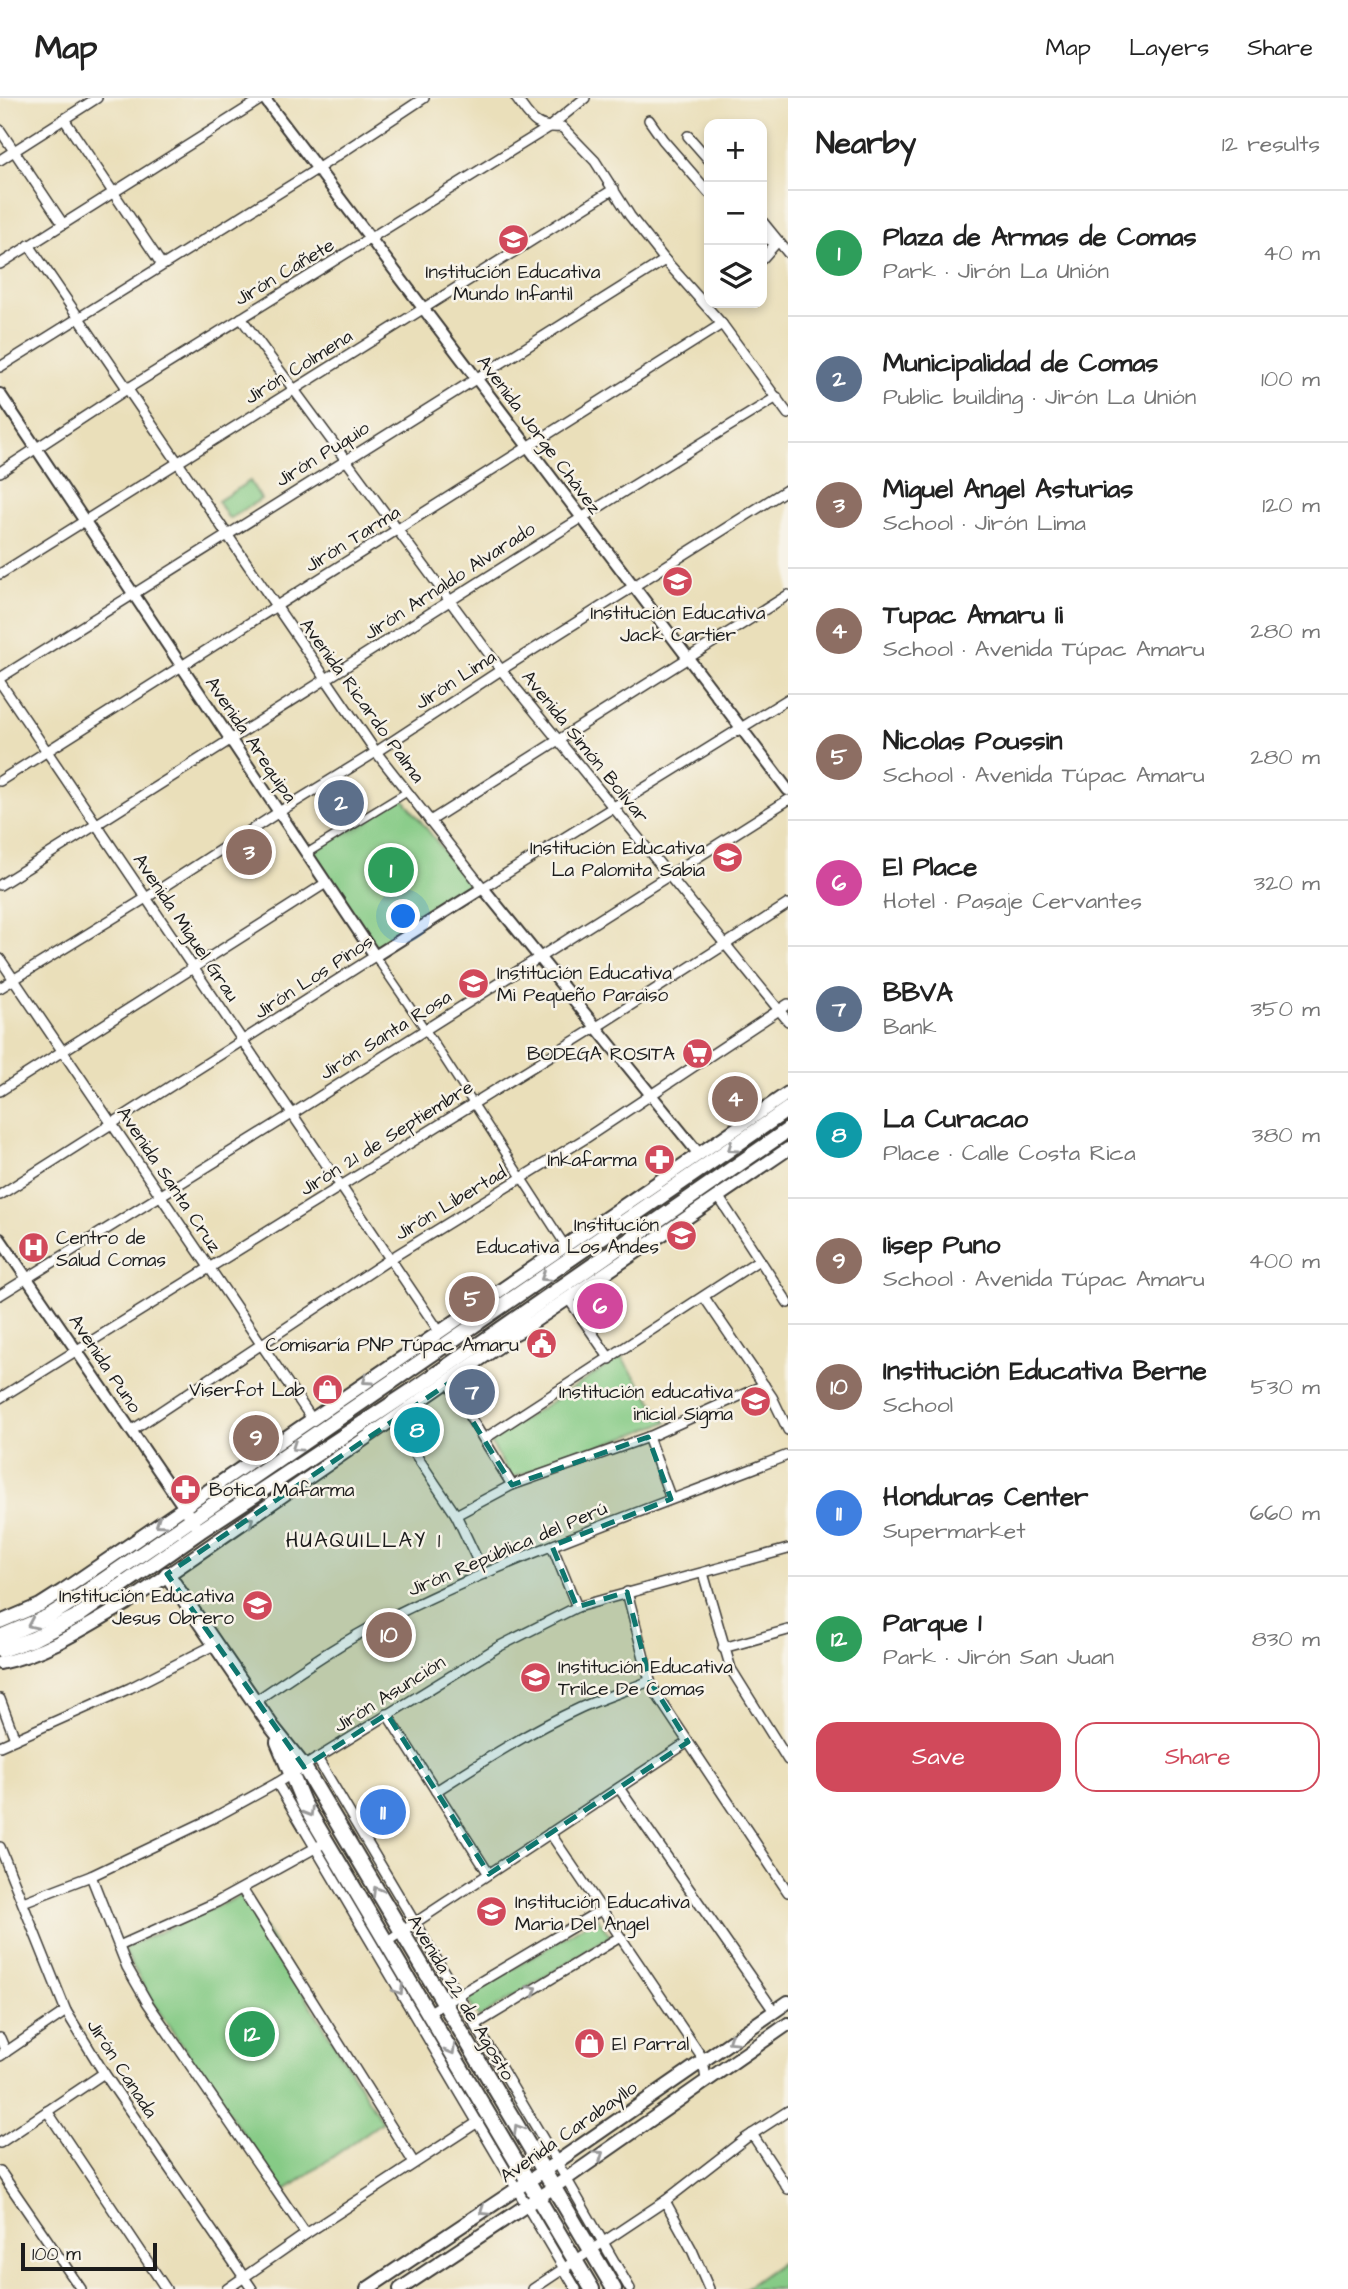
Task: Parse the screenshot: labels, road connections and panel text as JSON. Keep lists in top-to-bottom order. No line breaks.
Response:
{"streets":{"main road":["Avenida 22 de Agosto","Avenida Carabayllo"],"street":["Jirón Cañete","Jirón Colmena","Avenida Jorge Chávez","Jirón Puquio","Jirón Tarma","Jirón Arnaldo Alvarado","Jirón Lima","Avenida Ricardo Palma","Avenida Arequipa","Avenida Simón Bolívar","Avenida Miguel Grau","Jirón Los Pinos","Jirón Santa Rosa","Jirón 21 de Septiembre","Avenida Santa Cruz","Jirón Libertad","Avenida Puno","Jirón República del Perú","Jirón Asunción","Jirón Canada"]},"crossings":[["Jirón Cañete","Avenida Jorge Chávez"],["Jirón Cañete","Avenida Ricardo Palma"],["Jirón Cañete","Avenida Arequipa"],["Jirón Cañete","Avenida Simón Bolívar"],["Jirón Colmena","Avenida Jorge Chávez"],["Jirón Colmena","Avenida Ricardo Palma"],["Jirón Colmena","Avenida Arequipa"],["Jirón Colmena","Avenida Simón Bolívar"],["Avenida Jorge Chávez","Jirón Puquio"],["Avenida Jorge Chávez","Jirón Tarma"],["Avenida Jorge Chávez","Jirón Arnaldo Alvarado"],["Avenida Jorge Chávez","Jirón Lima"],["Avenida Jorge Chávez","Jirón Los Pinos"],["Jirón Puquio","Avenida Ricardo Palma"],["Jirón Puquio","Avenida Arequipa"],["Jirón Puquio","Avenida Simón Bolívar"],["Jirón Puquio","Avenida Miguel Grau"],["Jirón Tarma","Avenida Ricardo Palma"],["Jirón Tarma","Avenida Arequipa"],["Jirón Tarma","Avenida Simón Bolívar"],["Jirón Tarma","Avenida Miguel Grau"],["Jirón Arnaldo Alvarado","Avenida Ricardo Palma"],["Jirón Arnaldo Alvarado","Avenida Arequipa"],["Jirón Arnaldo Alvarado","Avenida Simón Bolívar"],["Jirón Arnaldo Alvarado","Avenida Miguel Grau"],["Jirón Lima","Avenida Ricardo Palma"],["Jirón Lima","Avenida Arequipa"],["Jirón Lima","Avenida Simón Bolívar"],["Jirón Lima","Avenida Miguel Grau"],["Jirón Lima","Avenida Santa Cruz"],["Avenida Ricardo Palma","Jirón Los Pinos"],["Avenida Ricardo Palma","Jirón Santa Rosa"],["Avenida Ricardo Palma","Jirón 21 de Septiembre"],["Avenida Ricardo Palma","Jirón Libertad"],["Avenida Arequipa","Jirón Los Pinos"],["Avenida Arequipa","Jirón Santa Rosa"],["Avenida Arequipa","Jirón 21 de Septiembre"],["Avenida Arequipa","Jirón Libertad"],["Avenida Simón Bolívar","Jirón Los Pinos"],["Avenida Simón Bolívar","Jirón Santa Rosa"],["Avenida Simón Bolívar","Jirón 21 de Septiembre"],["Avenida Simón Bolívar","Jirón Libertad"],["Avenida Miguel Grau","Jirón Los Pinos"],["Avenida Miguel Grau","Jirón Santa Rosa"],["Avenida Miguel Grau","Jirón 21 de Septiembre"],["Avenida Miguel Grau","Jirón Libertad"],["Jirón Los Pinos","Avenida Santa Cruz"],["Jirón Santa Rosa","Avenida Santa Cruz"],["Jirón Santa Rosa","Avenida Puno"],["Jirón 21 de Septiembre","Avenida Santa Cruz"],["Jirón 21 de Septiembre","Avenida Puno"],["Avenida Santa Cruz","Jirón Libertad"],["Jirón Libertad","Avenida Puno"],["Jirón República del Perú","Avenida 22 de Agosto"],["Jirón Asunción","Avenida 22 de Agosto"],["Jirón Asunción","Jirón Canada"],["Avenida 22 de Agosto","Avenida Carabayllo"]],"districts":["HUAQUILLAY 1"],"places":{"school or university":["Institución Educativa Mundo Infantil","Institución Educativa Jack Cartier","Institución Educativa La Palomita Sabia","Institución Educativa Mi Pequeño Paraiso","Institución Educativa Los Andes","Institución educativa inicial Sigma","Institución Educativa Jesus Obrero","Institución Educativa Trilce De Comas","Institución Educativa Maria Del Angel"],"supermarket":["BODEGA ROSITA"],"pharmacy":["Inkafarma","Botica Mafarma"],"hospital":["Centro de Salud Comas"],"public building":["Comisaría PNP Túpac Amaru"],"shop":["Viserfot Lab","El Parral"]},"scale_bar":"100 m","page":{"header":"Map","nav":["Map","Layers","Share"],"heading":["Nearby","12 results"],"map_buttons":["+","−"],"list":[{"mark":"1","name":"Plaza de Armas de Comas","note":"Park · Jirón La Unión","value":"40 m"},{"mark":"2","name":"Municipalidad de Comas","note":"Public building · Jirón La Unión","value":"100 m"},{"mark":"3","name":"Miguel Angel Asturias","note":"School · Jirón Lima","value":"120 m"},{"mark":"4","name":"Tupac Amaru Ii","note":"School · Avenida Túpac Amaru","value":"280 m"},{"mark":"5","name":"Nicolas Poussin","note":"School · Avenida Túpac Amaru","value":"280 m"},{"mark":"6","name":"El Place","note":"Hotel · Pasaje Cervantes","value":"320 m"},{"mark":"7","name":"BBVA","note":"Bank","value":"350 m"},{"mark":"8","name":"La Curacao","note":"Place · Calle Costa Rica","value":"380 m"},{"mark":"9","name":"Iisep Puno","note":"School · Avenida Túpac Amaru","value":"400 m"},{"mark":"10","name":"Institución Educativa Berne","note":"School","value":"530 m"},{"mark":"11","name":"Honduras Center","note":"Supermarket","value":"660 m"},{"mark":"12","name":"Parque 1","note":"Park · Jirón San Juan","value":"830 m"}],"pins":["2","3","1","4","5","6","7","8","9","10","11","12"],"buttons":["Save","Share"],"scale":"100 m"}}
